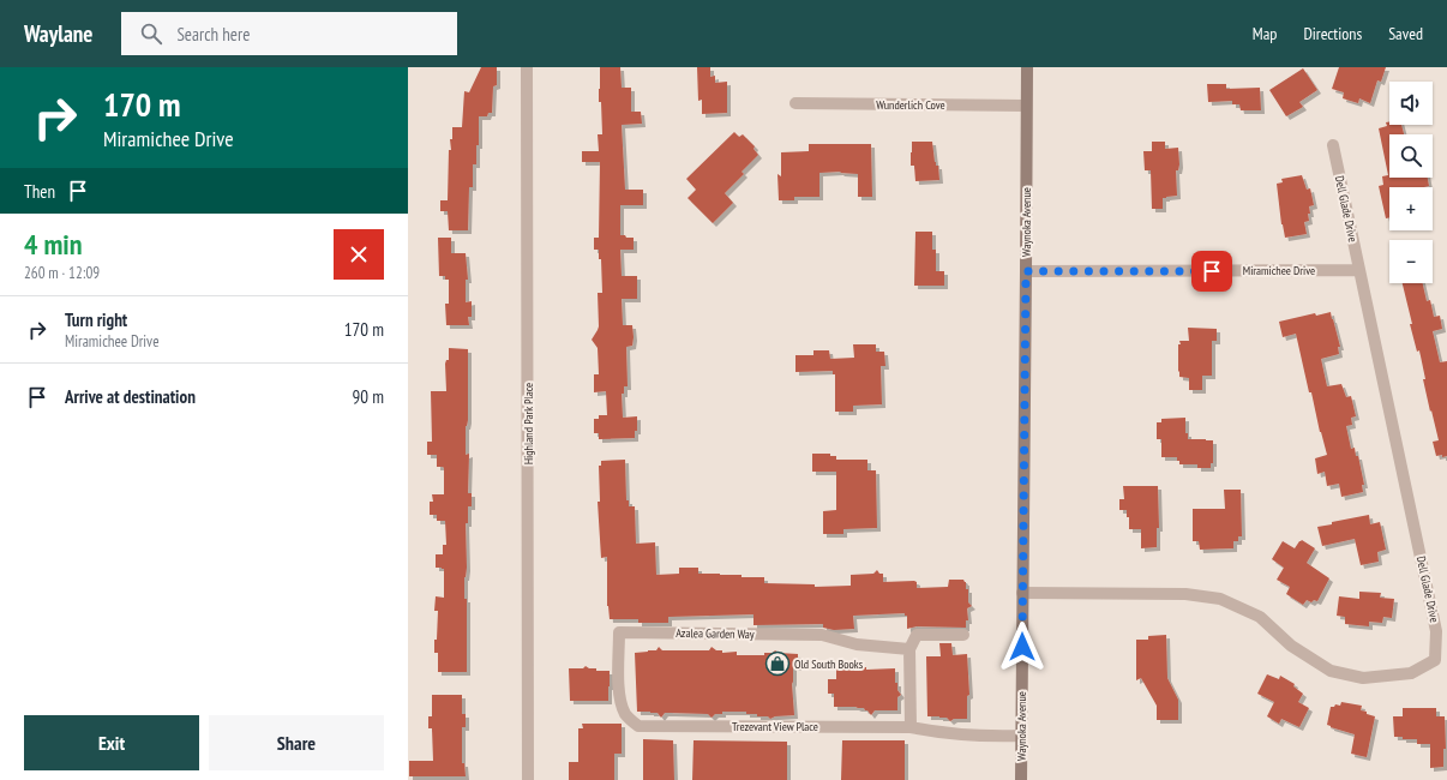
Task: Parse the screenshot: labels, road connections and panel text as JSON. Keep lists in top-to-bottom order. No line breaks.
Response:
{"streets":{"street":["Wunderlich Cove","Dell Glade Drive","Waynoka Avenue","Miramichee Drive","Highland Park Place","Azalea Garden Way","Trezevant View Place"]},"crossings":[["Wunderlich Cove","Waynoka Avenue"],["Dell Glade Drive","Waynoka Avenue"],["Dell Glade Drive","Miramichee Drive"],["Waynoka Avenue","Miramichee Drive"],["Azalea Garden Way","Trezevant View Place"]],"places":{"shop":["Old South Books"]},"page":{"header":"Waylane","search":"Search here","nav":["Map","Directions","Saved"],"turn":["170 m","Miramichee Drive"],"map_buttons":["+","−"],"then":"Then","heading":["4 min","260 m · 12:09"],"list":[{"name":"Turn right","note":"Miramichee Drive","value":"170 m"},{"name":"Arrive at destination","value":"90 m"}],"buttons":["Exit","Share"]}}
